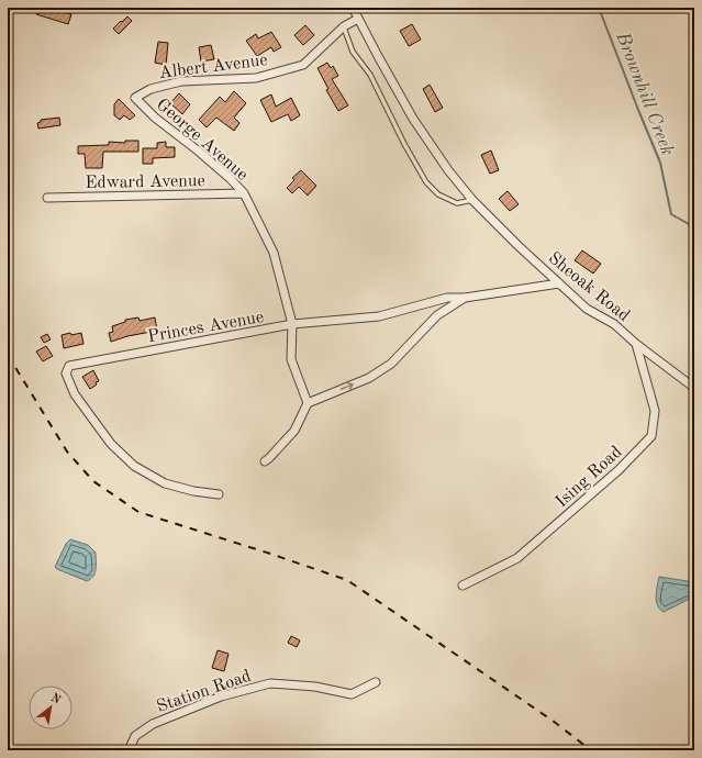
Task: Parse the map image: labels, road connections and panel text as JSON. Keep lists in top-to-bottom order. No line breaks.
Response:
{"streets":{"street":["Albert Avenue","George Avenue","Edward Avenue","Sheoak Road","Princes Avenue","Ising Road","Station Road"]},"crossings":[["Albert Avenue","George Avenue"],["Albert Avenue","Sheoak Road"],["George Avenue","Edward Avenue"],["George Avenue","Princes Avenue"],["Sheoak Road","Princes Avenue"],["Sheoak Road","Ising Road"]],"water":["Brownhill Creek"],"north":"top right"}
